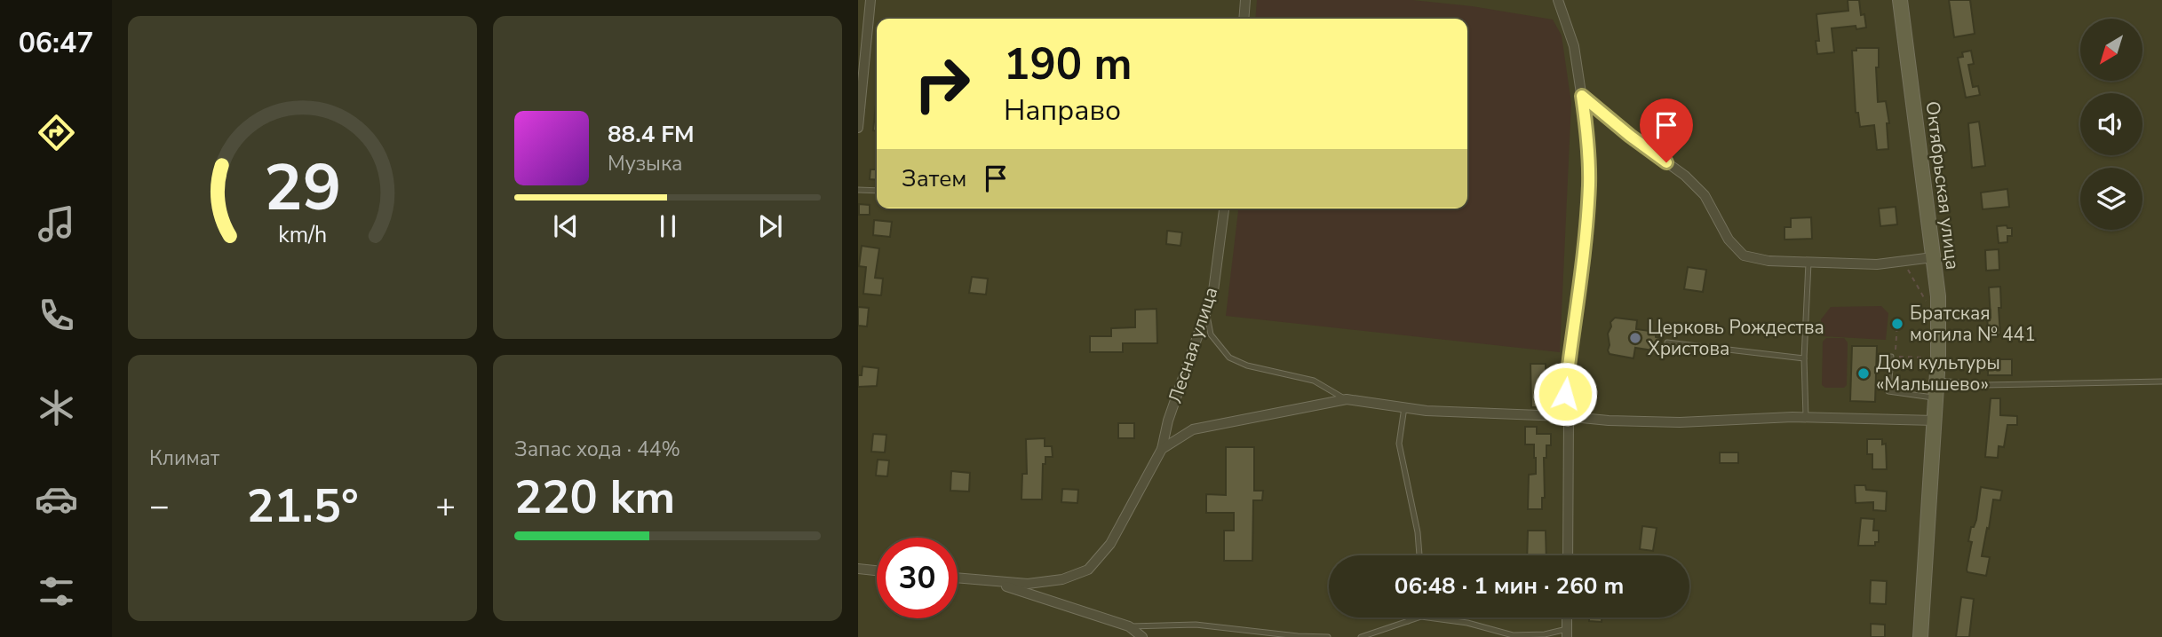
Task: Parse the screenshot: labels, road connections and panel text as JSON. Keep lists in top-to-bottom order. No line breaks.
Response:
{"streets":{"street":["Октябрьская улица","Лесная улица"]},"places":["Братская могила № 441","Церковь Рождества Христова","Дом культуры «Малышево»"],"north":"bottom left","page":{"tabs":"06:47","turn":["190 m","Направо"],"song":["88.4 FM","Музыка"],"then":"Затем","tile":["Климат",["Запас хода · 44%","220 km"]],"heat":["−","21.5°","+"],"limit":"30","trip":"06:48 · 1 мин · 260 m","gauge":["29","km/h"]}}
